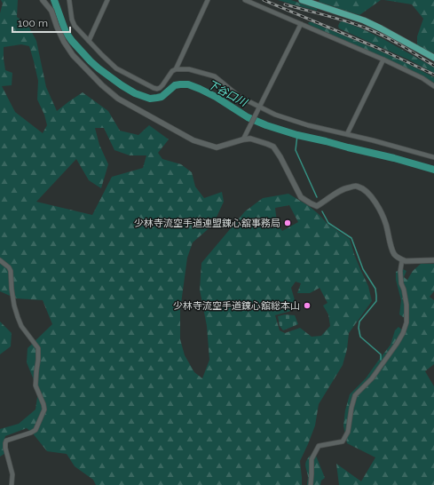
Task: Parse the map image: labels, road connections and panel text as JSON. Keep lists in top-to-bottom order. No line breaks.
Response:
{"water":["下谷口川"],"places":["少林寺流空手道連盟錬心舘事務局","少林寺流空手道錬心舘総本山"],"scale_bar":"100 m"}
